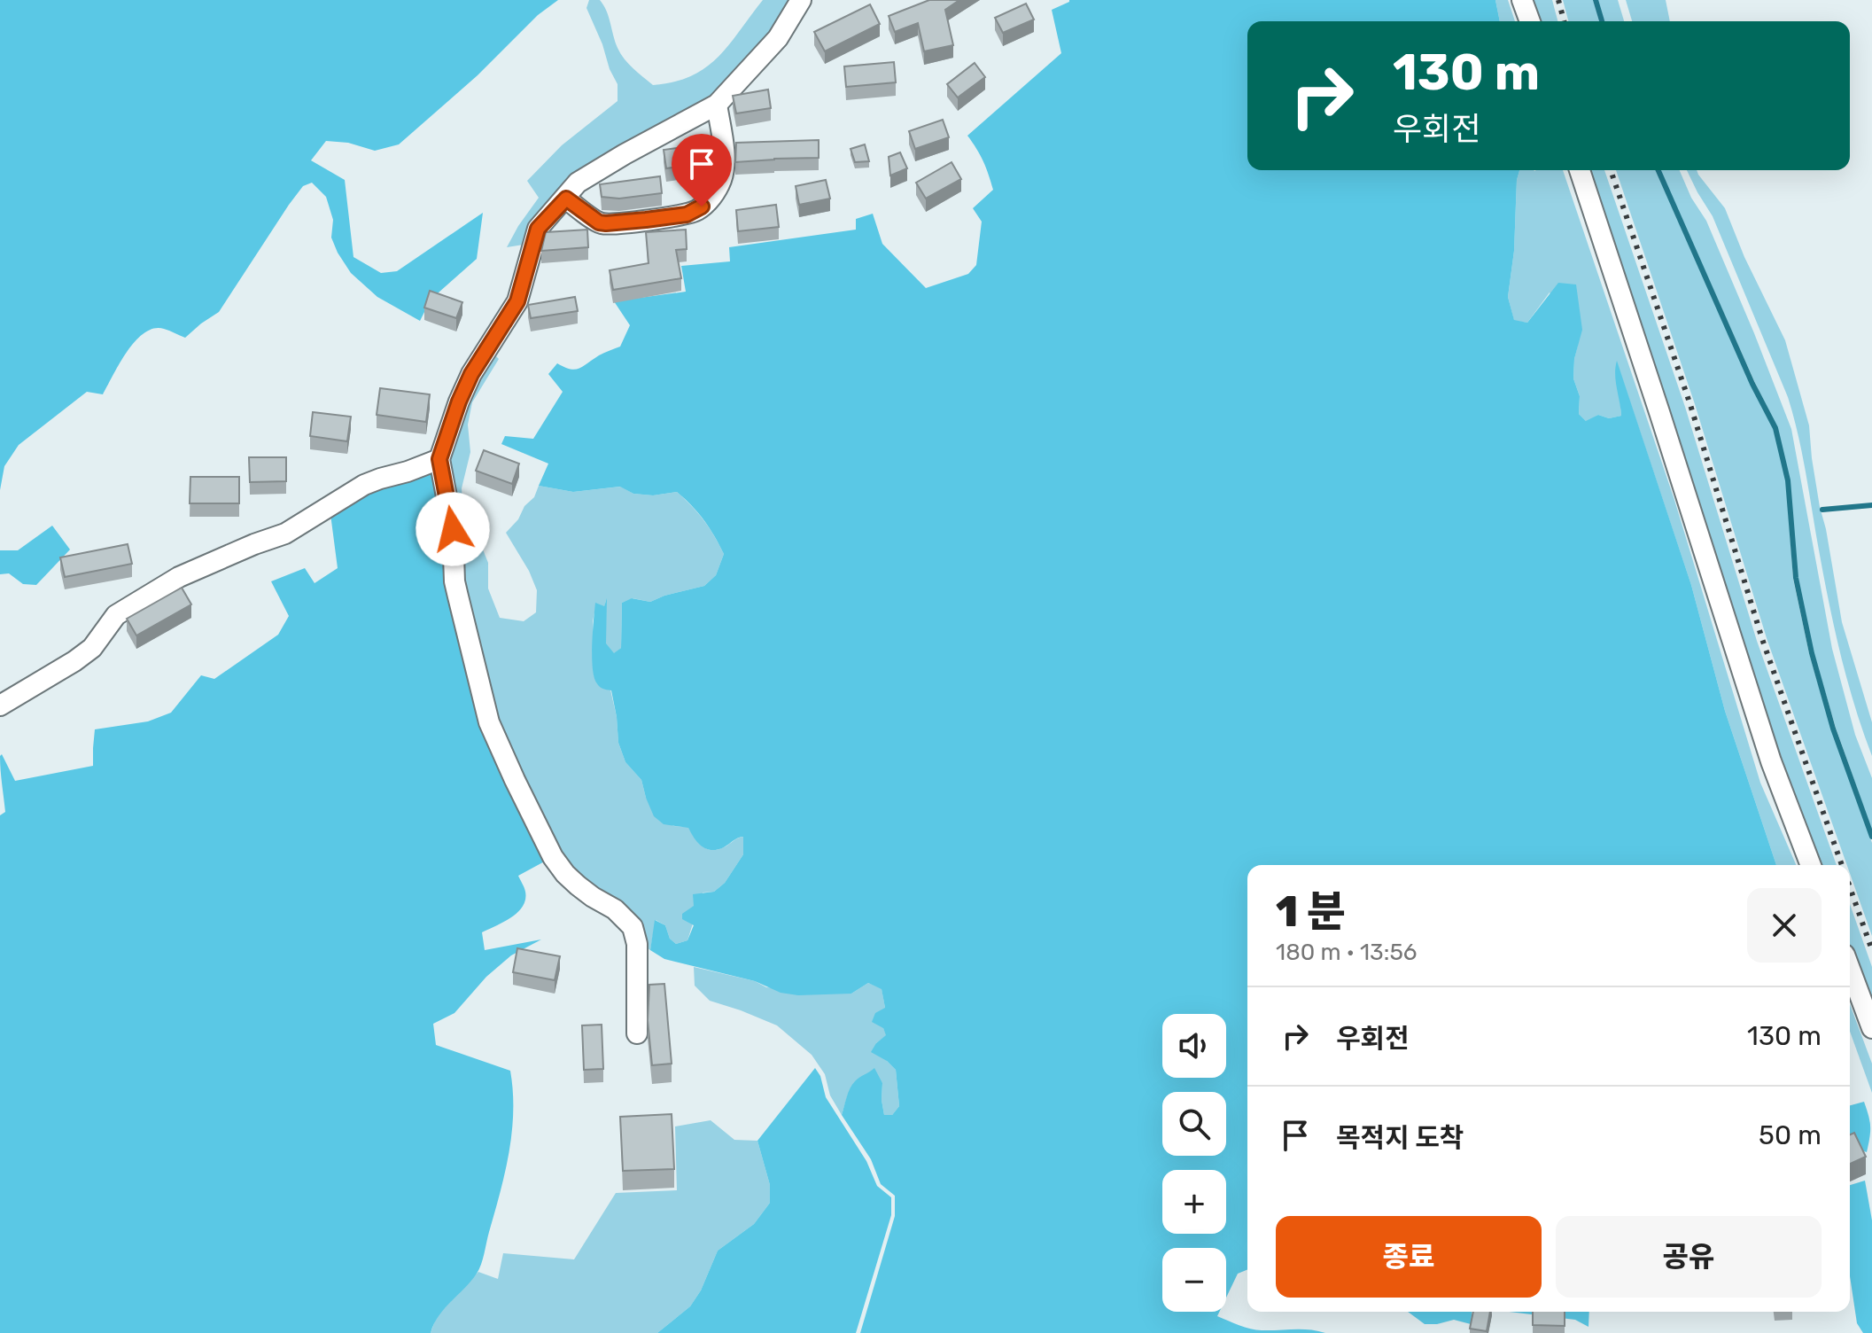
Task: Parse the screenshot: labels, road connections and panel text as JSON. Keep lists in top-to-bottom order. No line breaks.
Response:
{"page":{"turn":["130 m","우회전"],"heading":["1 분","180 m · 13:56"],"list":[{"name":"우회전","value":"130 m"},{"name":"목적지 도착","value":"50 m"}],"map_buttons":["+","−"],"buttons":["종료","공유"]}}
